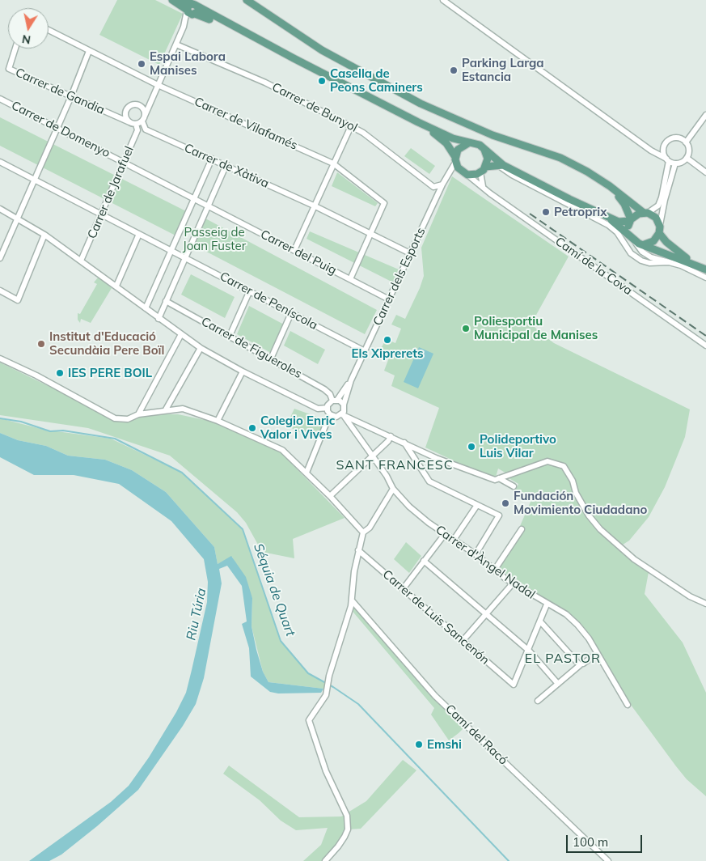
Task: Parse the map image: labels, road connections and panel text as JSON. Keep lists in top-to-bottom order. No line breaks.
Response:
{"streets":{"street":["Carrer de Gandia","Carrer de Bunyol","Carrer de Vilafamés","Carrer de Domenyo","Carrer de Xàtiva","Carrer de Jarafuel","Carrer del Puig","Camí de la Cova","Carrer dels Esports","Carrer de Peníscola","Carrer de Figueroles","Carrer d'Àngel Nadal","Carrer de Luis Sancenón","Camí del Racó"]},"crossings":[["Carrer de Gandia","Carrer de Xàtiva"],["Carrer de Gandia","Carrer de Jarafuel"],["Carrer de Bunyol","Carrer dels Esports"],["Carrer de Vilafamés","Carrer de Xàtiva"],["Carrer de Domenyo","Carrer de Jarafuel"],["Carrer de Domenyo","Carrer del Puig"],["Carrer de Xàtiva","Carrer de Jarafuel"],["Carrer de Xàtiva","Carrer dels Esports"],["Carrer de Jarafuel","Carrer de Peníscola"],["Carrer del Puig","Carrer dels Esports"],["Camí de la Cova","Carrer dels Esports"],["Carrer dels Esports","Carrer de Peníscola"],["Carrer dels Esports","Carrer de Figueroles"],["Carrer dels Esports","Carrer d'Àngel Nadal"],["Carrer de Figueroles","Carrer d'Àngel Nadal"]],"districts":["SANT FRANCESC","EL PASTOR"],"water":["Séquia de Quart","Riu Túria"],"parks":["Passeig de Joan Fuster"],"places":["Espai Labora Manises","Parking Larga Estancia","Casella de Peons Caminers","Petroprix","Poliesportiu Municipal de Manises","Els Xiprerets","Institut d'Educació Secundàia Pere Boïl","IES PERE BOIL","Colegio Enric Valor i Vives","Polideportivo Luis Vilar","Fundación Movimiento Ciudadano","Emshi"],"scale_bar":"100 m","north":"bottom"}
